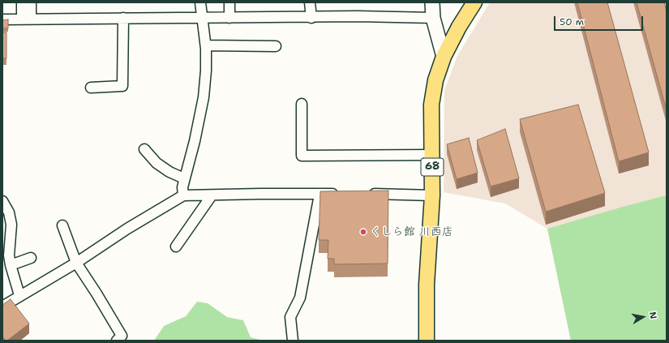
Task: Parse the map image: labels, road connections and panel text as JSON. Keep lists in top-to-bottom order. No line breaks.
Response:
{"streets":{"main road":["68"]},"places":["くしら館 川西店"],"scale_bar":"50 m","north":"right"}
